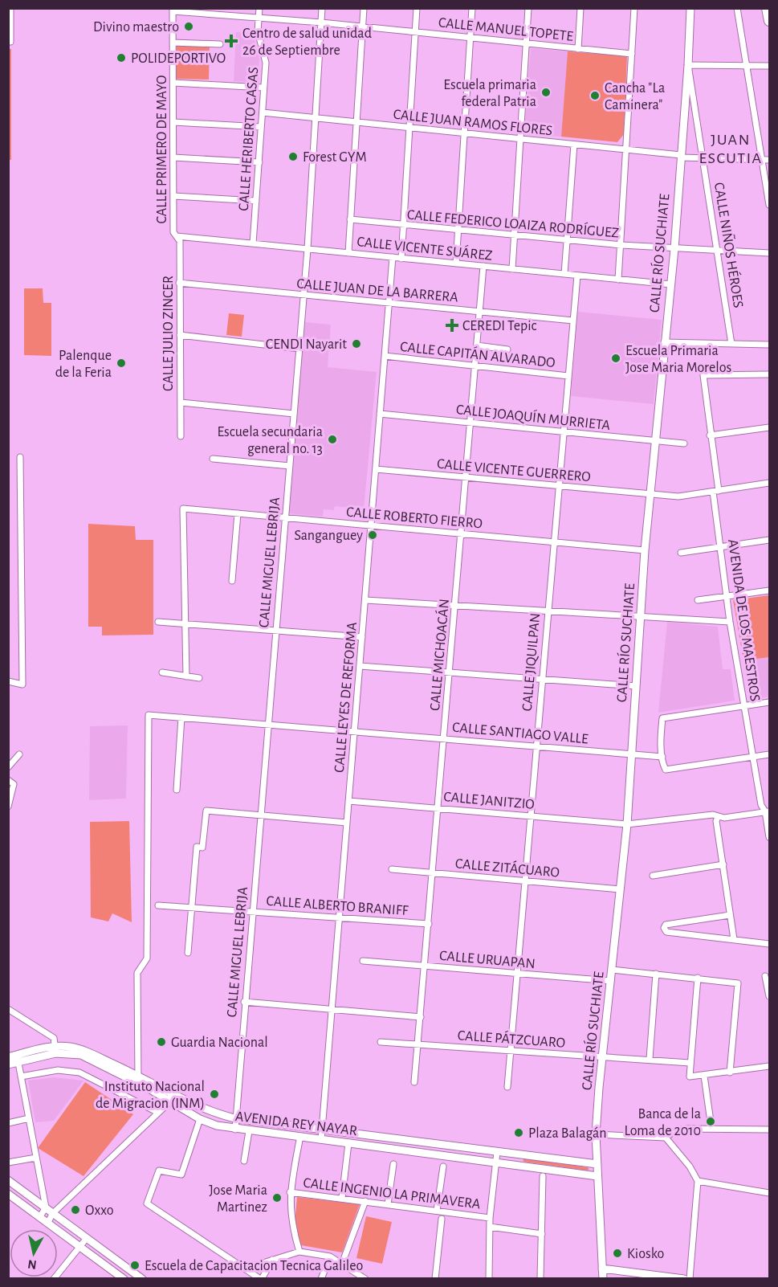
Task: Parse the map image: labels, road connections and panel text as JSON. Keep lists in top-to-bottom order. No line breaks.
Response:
{"streets":{"main road":["CALLE RÍO SUCHIATE","AVENIDA REY NAYAR"],"street":["CALLE MANUEL TOPETE","CALLE JUAN RAMOS FLORES","CALLE HERIBERTO CASAS","CALLE PRIMERO DE MAYO","CALLE FEDERICO LOAIZA RODRÍGUEZ","CALLE NIÑOS HÉROES","CALLE VICENTE SUÁREZ","CALLE JUAN DE LA BARRERA","CALLE JULIO ZINCER","CALLE CAPITÁN ALVARADO","CALLE JOAQUÍN MURRIETA","CALLE VICENTE GUERRERO","CALLE ROBERTO FIERRO","CALLE MIGUEL LEBRIJA","AVENIDA DE LOS MAESTROS","CALLE MICHOACÁN","CALLE JIQUILPAN","CALLE LEYES DE REFORMA","CALLE SANTIAGO VALLE","CALLE JANITZIO","CALLE ZITÁCUARO","CALLE ALBERTO BRANIFF","CALLE URUAPAN","CALLE PÁTZCUARO","CALLE INGENIO LA PRIMAVERA"]},"crossings":[["CALLE MANUEL TOPETE","CALLE HERIBERTO CASAS"],["CALLE MANUEL TOPETE","CALLE PRIMERO DE MAYO"],["CALLE MANUEL TOPETE","CALLE MIGUEL LEBRIJA"],["CALLE JUAN RAMOS FLORES","CALLE HERIBERTO CASAS"],["CALLE JUAN RAMOS FLORES","CALLE NIÑOS HÉROES"],["CALLE JUAN RAMOS FLORES","CALLE RÍO SUCHIATE"],["CALLE JUAN RAMOS FLORES","CALLE MIGUEL LEBRIJA"],["CALLE HERIBERTO CASAS","CALLE VICENTE SUÁREZ"],["CALLE PRIMERO DE MAYO","CALLE VICENTE SUÁREZ"],["CALLE PRIMERO DE MAYO","CALLE JULIO ZINCER"],["CALLE FEDERICO LOAIZA RODRÍGUEZ","CALLE NIÑOS HÉROES"],["CALLE FEDERICO LOAIZA RODRÍGUEZ","CALLE RÍO SUCHIATE"],["CALLE NIÑOS HÉROES","CALLE RÍO SUCHIATE"],["CALLE VICENTE SUÁREZ","CALLE RÍO SUCHIATE"],["CALLE VICENTE SUÁREZ","CALLE JULIO ZINCER"],["CALLE VICENTE SUÁREZ","CALLE MIGUEL LEBRIJA"],["CALLE VICENTE SUÁREZ","CALLE MICHOACÁN"],["CALLE VICENTE SUÁREZ","CALLE JIQUILPAN"],["CALLE VICENTE SUÁREZ","CALLE LEYES DE REFORMA"],["CALLE RÍO SUCHIATE","CALLE JOAQUÍN MURRIETA"],["CALLE RÍO SUCHIATE","CALLE VICENTE GUERRERO"],["CALLE RÍO SUCHIATE","CALLE ROBERTO FIERRO"],["CALLE RÍO SUCHIATE","CALLE SANTIAGO VALLE"],["CALLE RÍO SUCHIATE","CALLE JANITZIO"],["CALLE RÍO SUCHIATE","CALLE ZITÁCUARO"],["CALLE RÍO SUCHIATE","CALLE URUAPAN"],["CALLE RÍO SUCHIATE","CALLE PÁTZCUARO"],["CALLE RÍO SUCHIATE","AVENIDA REY NAYAR"],["CALLE JUAN DE LA BARRERA","CALLE JULIO ZINCER"],["CALLE JUAN DE LA BARRERA","CALLE MIGUEL LEBRIJA"],["CALLE JUAN DE LA BARRERA","CALLE MICHOACÁN"],["CALLE JUAN DE LA BARRERA","CALLE JIQUILPAN"],["CALLE JUAN DE LA BARRERA","CALLE LEYES DE REFORMA"],["CALLE CAPITÁN ALVARADO","CALLE MICHOACÁN"],["CALLE CAPITÁN ALVARADO","CALLE JIQUILPAN"],["CALLE CAPITÁN ALVARADO","CALLE LEYES DE REFORMA"],["CALLE JOAQUÍN MURRIETA","CALLE MICHOACÁN"],["CALLE JOAQUÍN MURRIETA","CALLE JIQUILPAN"],["CALLE JOAQUÍN MURRIETA","CALLE LEYES DE REFORMA"],["CALLE VICENTE GUERRERO","AVENIDA DE LOS MAESTROS"],["CALLE VICENTE GUERRERO","CALLE MICHOACÁN"],["CALLE VICENTE GUERRERO","CALLE JIQUILPAN"],["CALLE VICENTE GUERRERO","CALLE LEYES DE REFORMA"],["CALLE ROBERTO FIERRO","CALLE MIGUEL LEBRIJA"],["CALLE ROBERTO FIERRO","CALLE MICHOACÁN"],["CALLE ROBERTO FIERRO","CALLE JIQUILPAN"],["CALLE ROBERTO FIERRO","CALLE LEYES DE REFORMA"],["CALLE MIGUEL LEBRIJA","CALLE SANTIAGO VALLE"],["CALLE MIGUEL LEBRIJA","CALLE ALBERTO BRANIFF"],["CALLE MIGUEL LEBRIJA","AVENIDA REY NAYAR"],["AVENIDA DE LOS MAESTROS","CALLE JANITZIO"],["CALLE MICHOACÁN","CALLE SANTIAGO VALLE"],["CALLE MICHOACÁN","CALLE JANITZIO"],["CALLE MICHOACÁN","CALLE ZITÁCUARO"],["CALLE MICHOACÁN","CALLE ALBERTO BRANIFF"],["CALLE MICHOACÁN","CALLE URUAPAN"],["CALLE MICHOACÁN","CALLE PÁTZCUARO"],["CALLE JIQUILPAN","CALLE SANTIAGO VALLE"],["CALLE JIQUILPAN","CALLE JANITZIO"],["CALLE JIQUILPAN","CALLE ZITÁCUARO"],["CALLE JIQUILPAN","CALLE URUAPAN"],["CALLE JIQUILPAN","CALLE PÁTZCUARO"],["CALLE LEYES DE REFORMA","CALLE SANTIAGO VALLE"],["CALLE LEYES DE REFORMA","CALLE JANITZIO"],["CALLE LEYES DE REFORMA","CALLE ALBERTO BRANIFF"],["CALLE LEYES DE REFORMA","AVENIDA REY NAYAR"],["CALLE SANTIAGO VALLE","AVENIDA REY NAYAR"]],"districts":["JUAN ESCUTIA"],"places":{"other":["Divino maestro","POLIDEPORTIVO","Escuela primaria federal Patria","Cancha \"La Caminera\"","Forest GYM","CENDI Nayarit","Escuela Primaria Jose Maria Morelos","Palenque de la Feria","Escuela secundaria general no. 13","Sanganguey","Guardia Nacional","Instituto Nacional de Migracion (INM)","Banca de la Loma de 2010","Plaza Balagán","Jose Maria Martinez","Oxxo","Kiosko","Escuela de Capacitacion Tecnica Galileo"],"health":["Centro de salud unidad 26 de Septiembre","CEREDI Tepic"]},"north":"bottom"}
